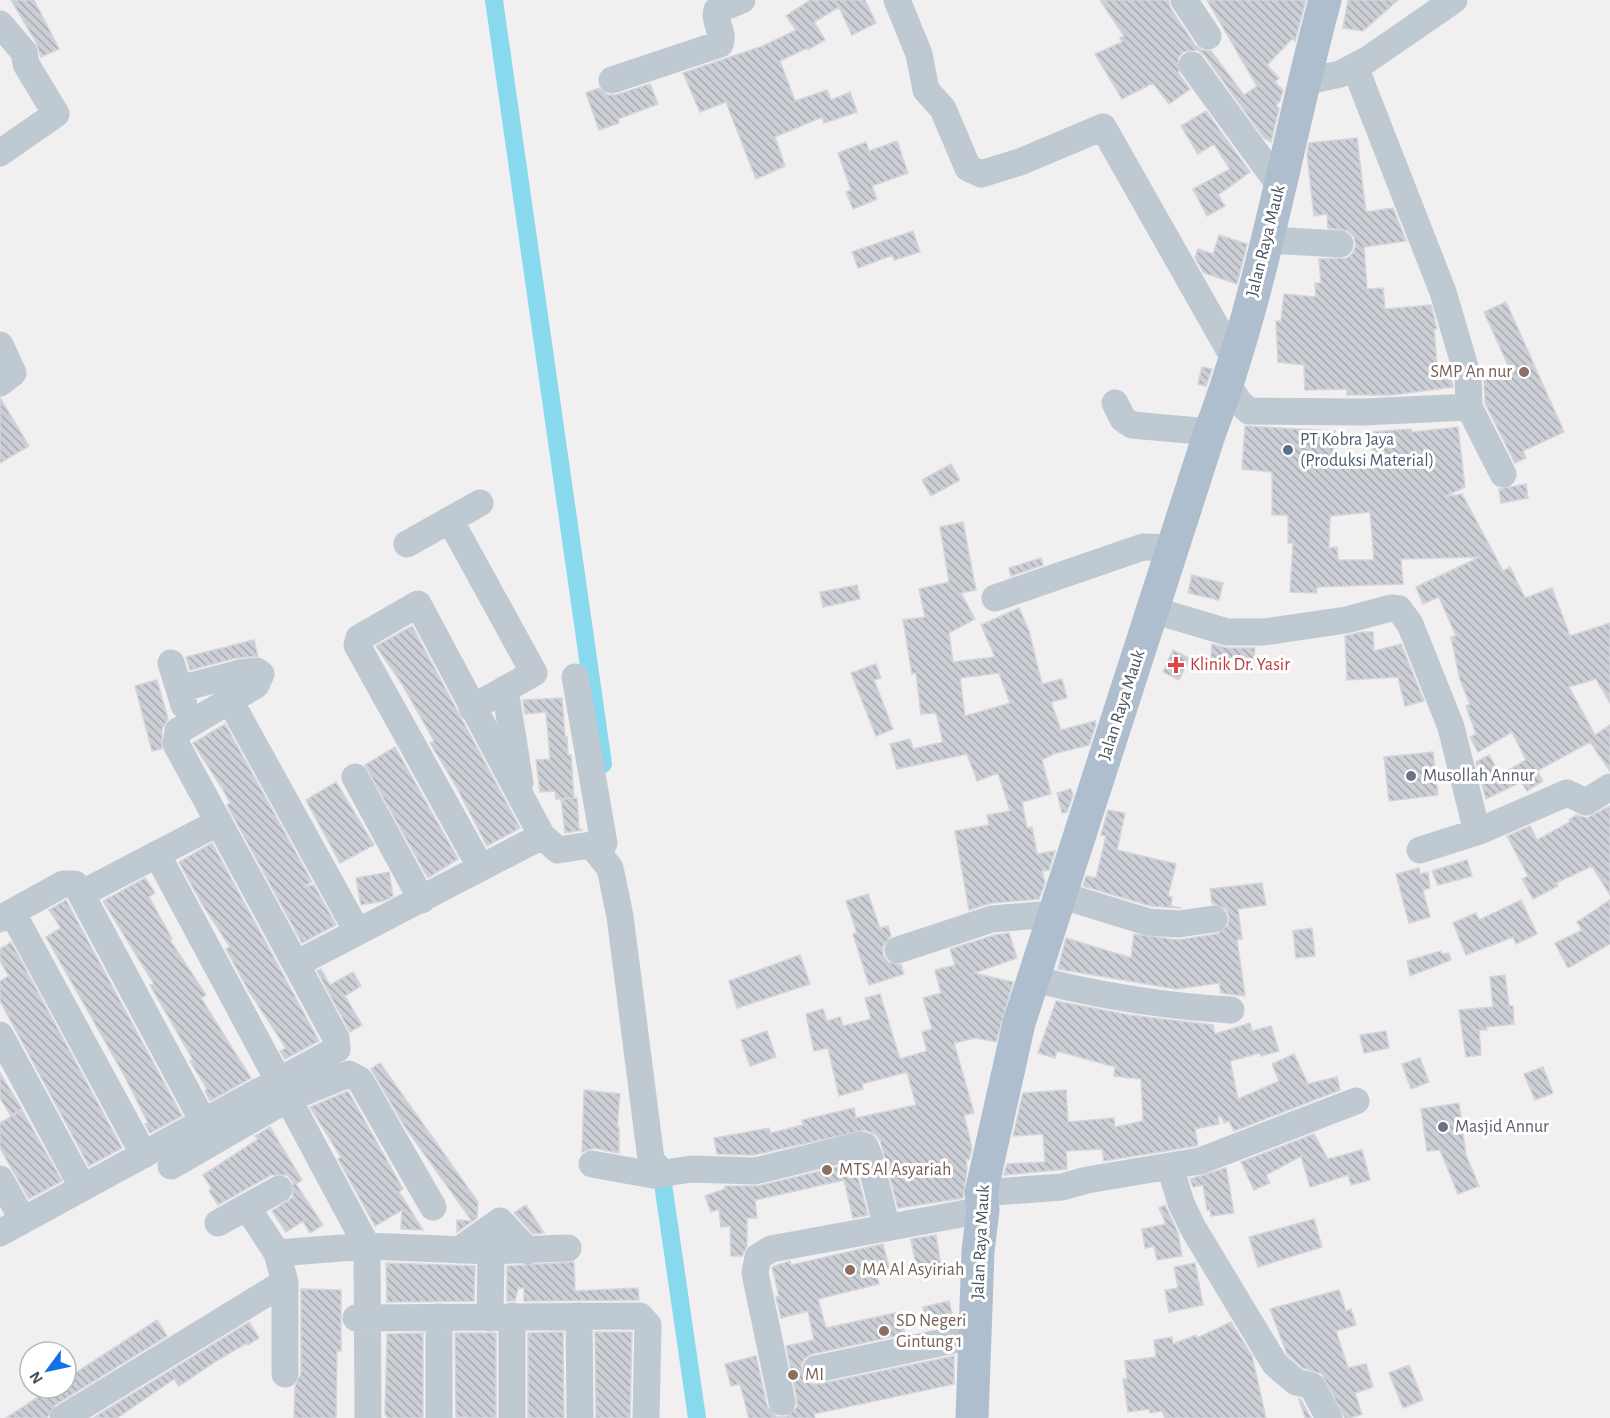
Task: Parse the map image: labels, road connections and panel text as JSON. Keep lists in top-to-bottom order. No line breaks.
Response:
{"streets":{"main road":["Jalan Raya Mauk"]},"places":{"other":["SMP An nur","PT Kobra Jaya (Produksi Material)","Musollah Annur","Masjid Annur","MTS Al Asyariah","MA Al Asyiriah","SD Negeri Gintung 1","MI"],"health":["Klinik Dr. Yasir"]},"north":"bottom left"}
